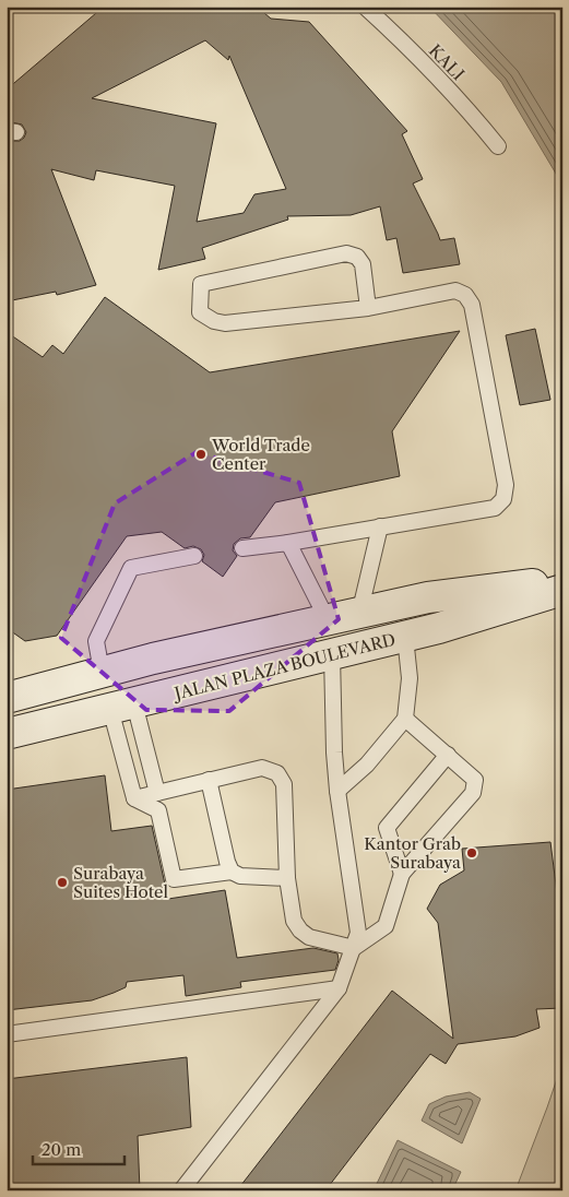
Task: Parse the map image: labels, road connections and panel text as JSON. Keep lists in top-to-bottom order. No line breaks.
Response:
{"streets":{"street":["JALAN PLAZA BOULEVARD"],"lane":["KALI"]},"places":["World Trade Center","Kantor Grab Surabaya","Surabaya Suites Hotel"],"scale_bar":"20 m"}
